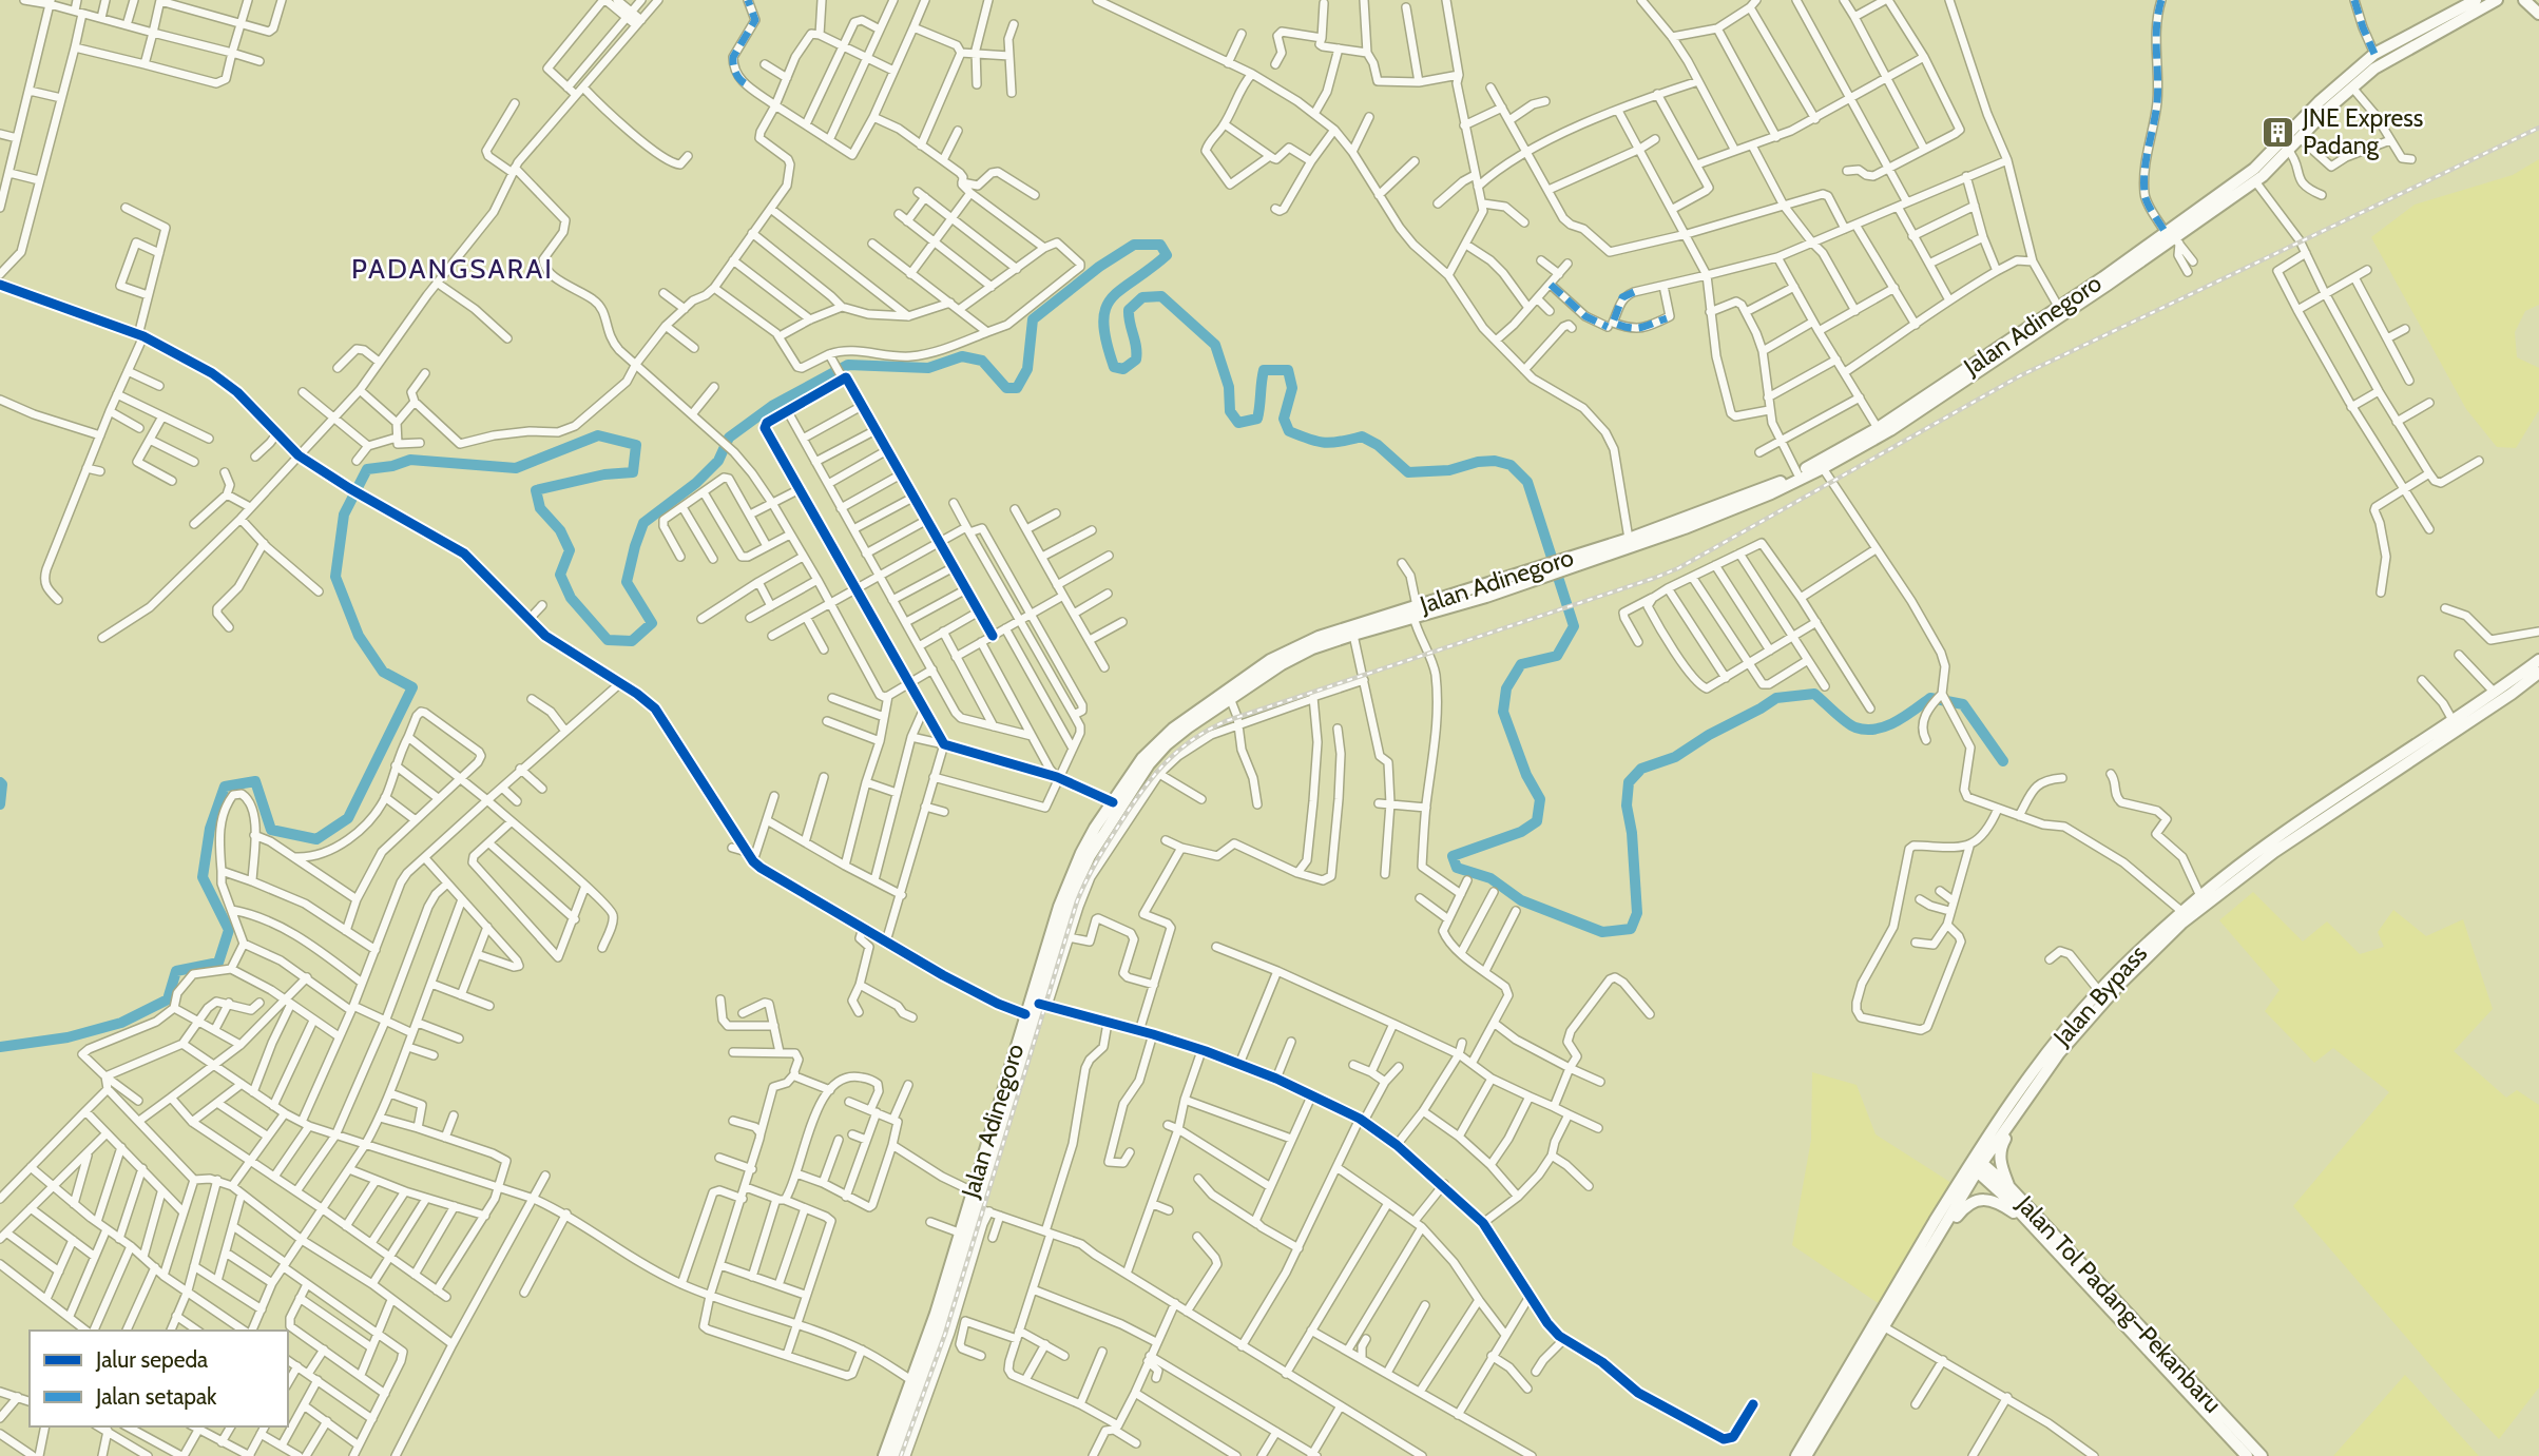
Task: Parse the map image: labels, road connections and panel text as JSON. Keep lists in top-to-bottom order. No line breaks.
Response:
{"streets":{"highway":["Jalan Adinegoro","Jalan Bypass","Jalan Tol Padang–Pekanbaru"]},"crossings":[["Jalan Bypass","Jalan Tol Padang–Pekanbaru"]],"districts":["PADANGSARAI"],"places":{"building":["JNE Express Padang"]},"legend":["Jalur sepeda","Jalan setapak"]}
